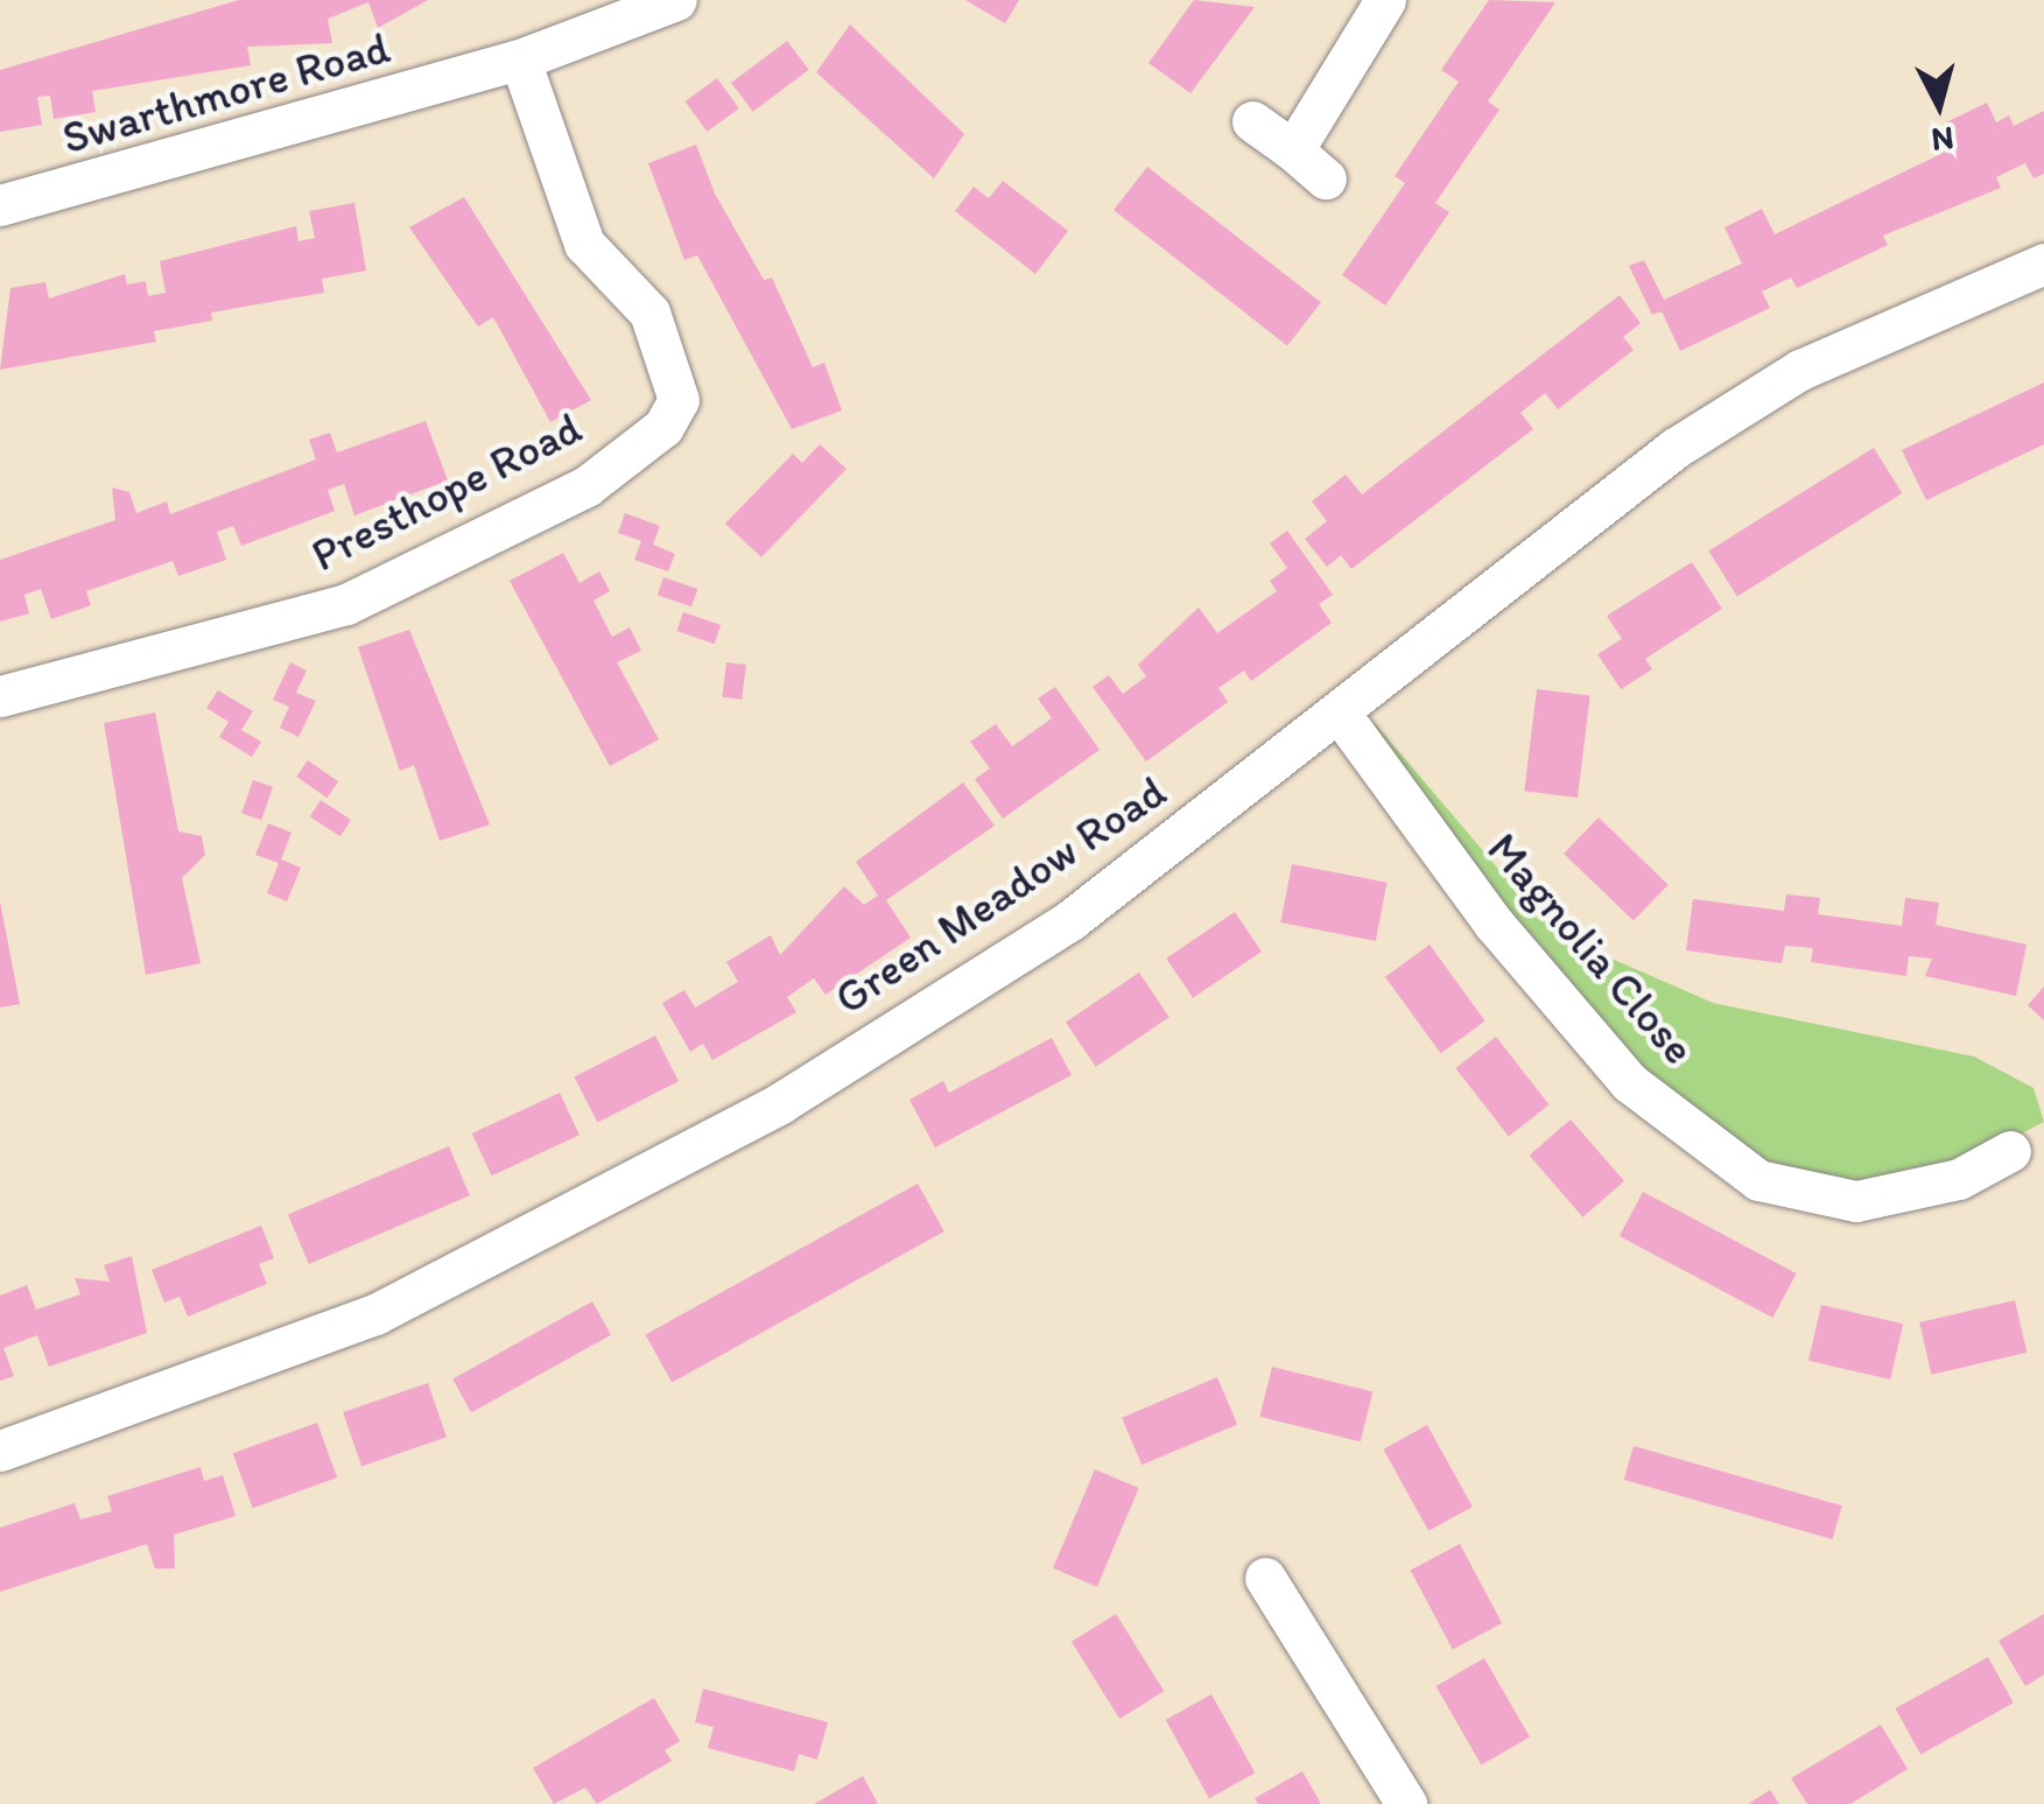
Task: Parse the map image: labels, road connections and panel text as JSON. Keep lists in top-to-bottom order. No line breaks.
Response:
{"streets":{"street":["Swarthmore Road","Presthope Road","Green Meadow Road","Magnolia Close"]},"crossings":[["Swarthmore Road","Presthope Road"],["Green Meadow Road","Magnolia Close"]],"north":"bottom"}
